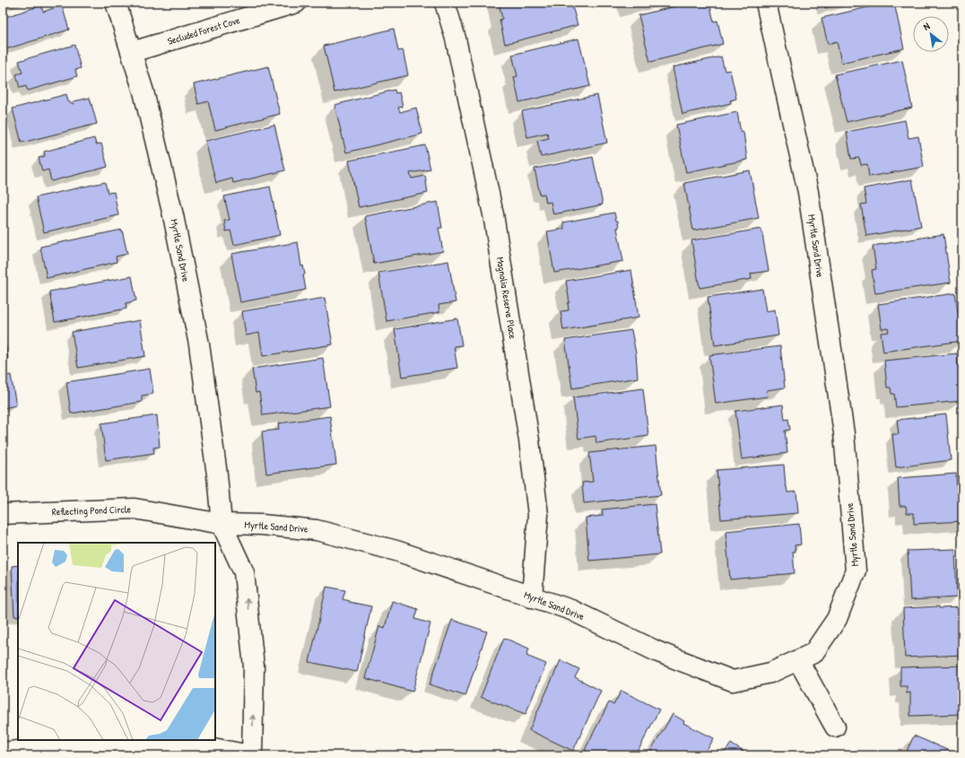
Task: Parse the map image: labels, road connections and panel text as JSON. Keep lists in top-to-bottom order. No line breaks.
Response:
{"streets":{"street":["Secluded Forest Cove","Myrtle Sand Drive","Magnolia Reserve Place","Reflecting Pond Circle"]},"crossings":[["Secluded Forest Cove","Myrtle Sand Drive"],["Myrtle Sand Drive","Magnolia Reserve Place"],["Myrtle Sand Drive","Reflecting Pond Circle"]],"north":"top left"}
